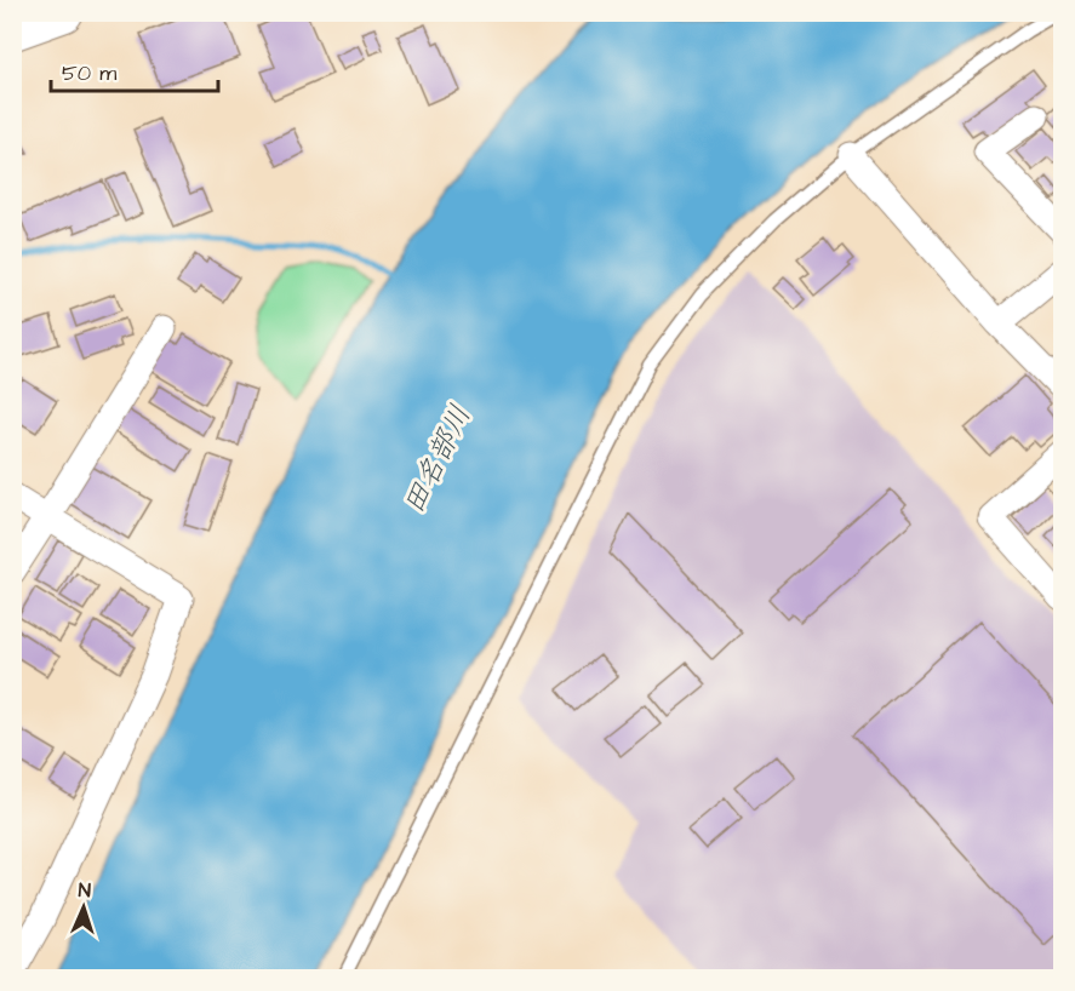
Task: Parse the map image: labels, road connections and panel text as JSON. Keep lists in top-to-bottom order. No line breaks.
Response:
{"water":["田名部川"],"scale_bar":"50 m","north":"top"}
